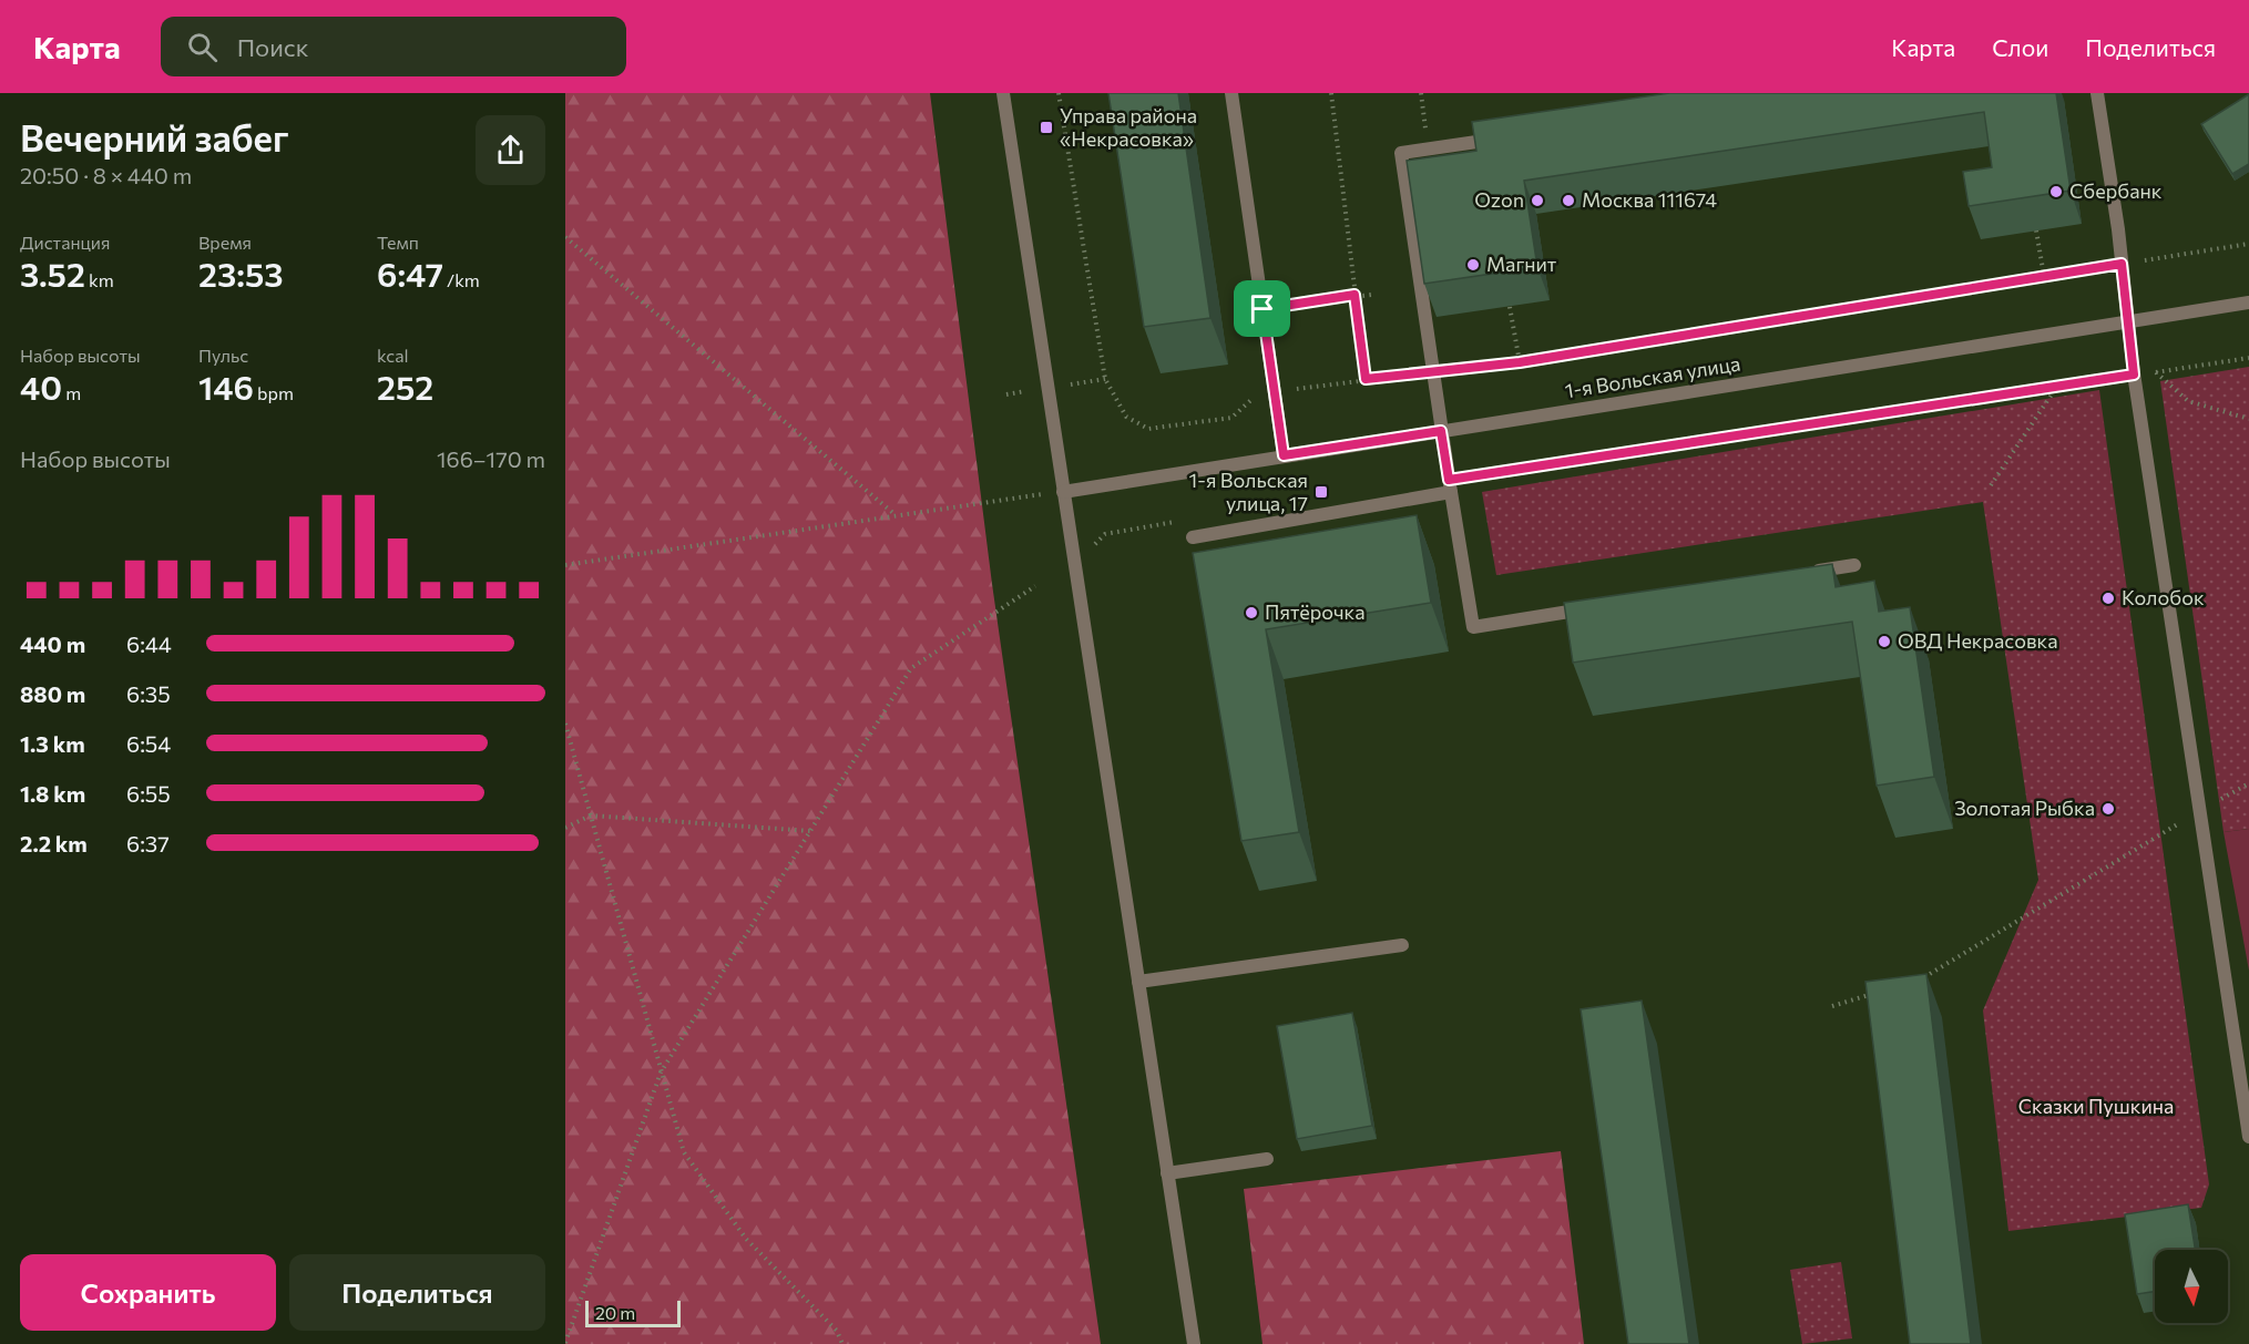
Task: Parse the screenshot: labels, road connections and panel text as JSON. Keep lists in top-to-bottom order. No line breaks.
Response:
{"streets":{"street":["1-я Вольская улица"]},"parks":["Сказки Пушкина"],"places":{"transit":["Управа района «Некрасовка»","1-я Вольская улица, 17"],"other":["Сбербанк","Ozon","Москва 111674","Магнит","Колобок","Пятёрочка","ОВД Некрасовка","Золотая Рыбка"]},"scale_bar":"20 m","north":"bottom","page":{"header":"Карта","search":"Поиск","nav":["Карта","Слои","Поделиться"],"heading":["Вечерний забег","20:50 · 8 × 440 m"],"stats":[["Дистанция","3.52 km"],["Время","23:53"],["Темп","6:47 /km"],["Набор высоты","40 m"],["Пульс","146 bpm"],["kcal","252"]],"chart":["Набор высоты","166–170 m"],"list":[{"name":"440 m","note":"6:44"},{"name":"880 m","note":"6:35"},{"name":"1.3 km","note":"6:54"},{"name":"1.8 km","note":"6:55"},{"name":"2.2 km","note":"6:37"}],"buttons":["Сохранить","Поделиться"],"scale":"20 m"}}
